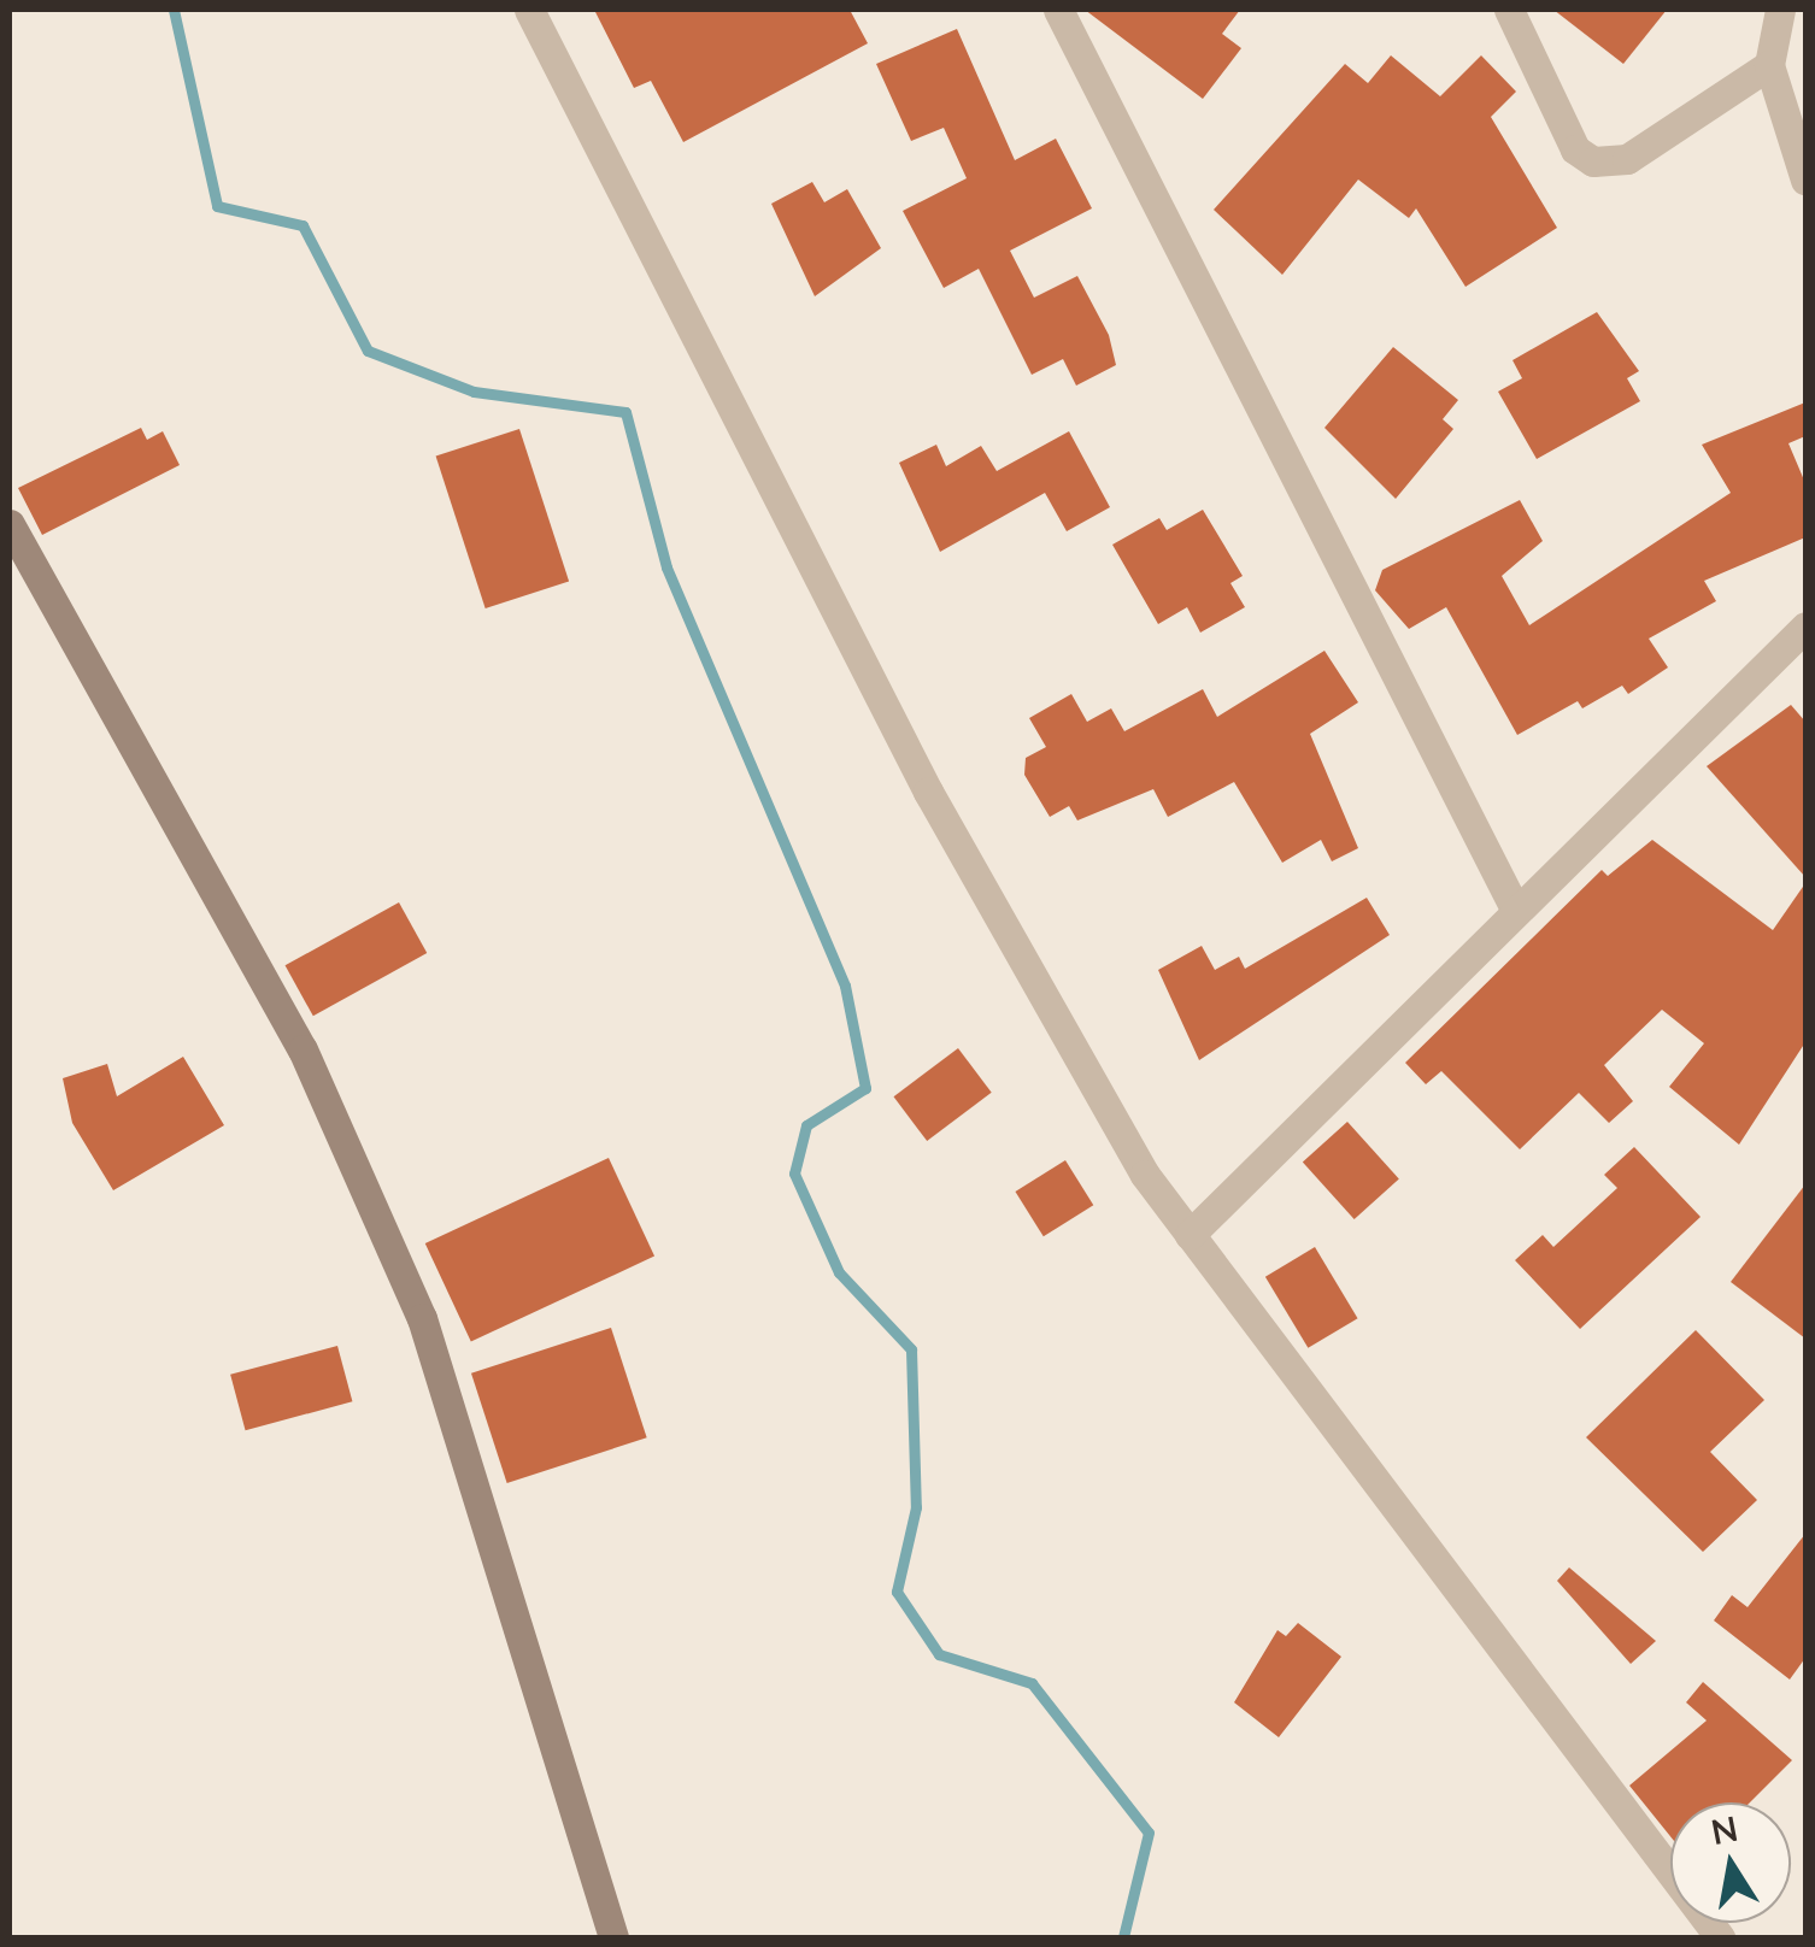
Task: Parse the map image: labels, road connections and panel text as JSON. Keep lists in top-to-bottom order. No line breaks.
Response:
{"north":"top"}
